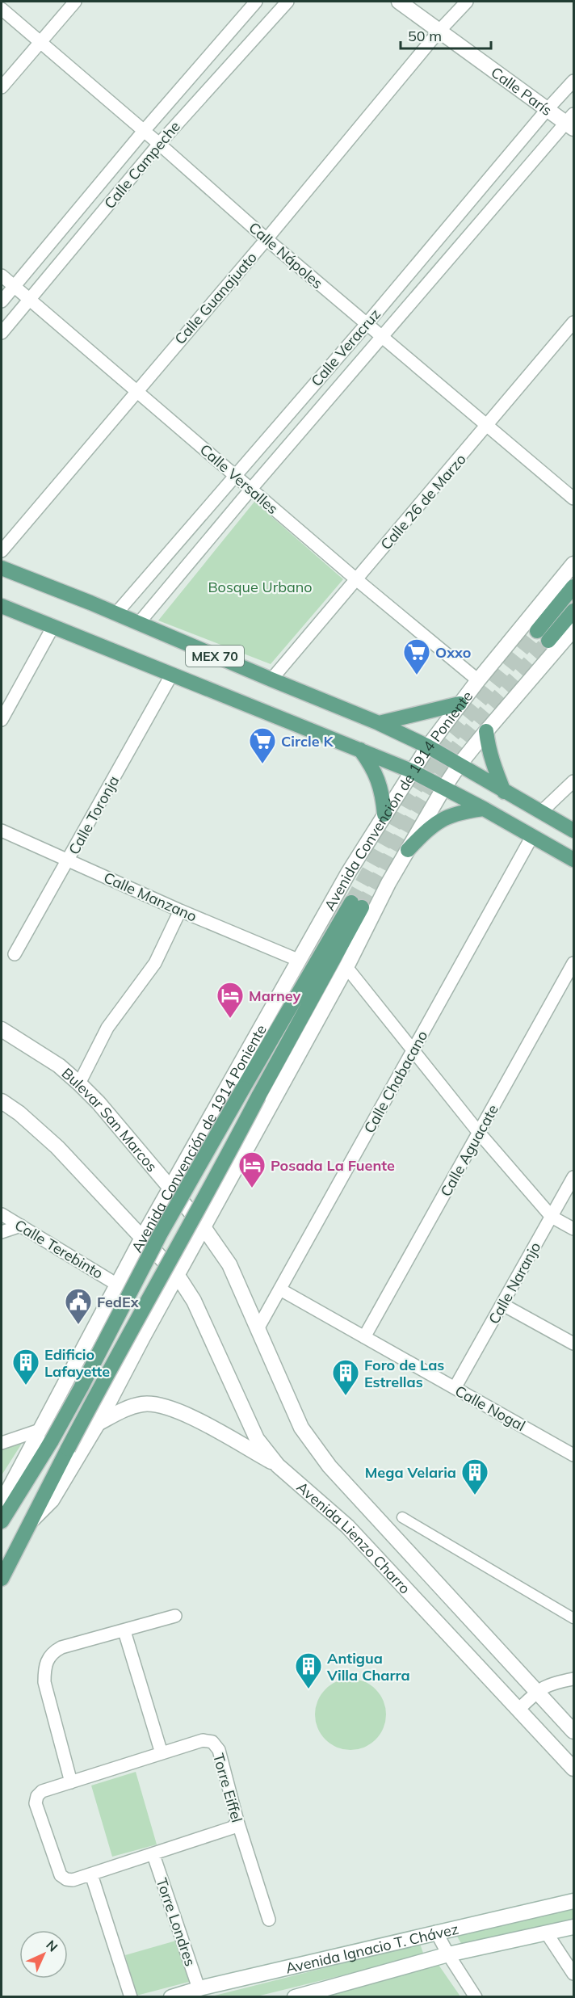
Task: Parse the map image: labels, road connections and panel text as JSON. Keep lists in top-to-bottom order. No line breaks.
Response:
{"streets":{"main road":["MEX 70","Avenida Convención de 1914 Poniente"],"street":["Calle París","Calle Campeche","Calle Nápoles","Calle Guanajuato","Calle Veracruz","Calle Versalles","Calle 26 de Marzo","Calle Toronja","Calle Manzano","Calle Chabacano","Bulevar San Marcos","Calle Aguacate","Calle Terebinto","Calle Naranjo","Calle Nogal","Avenida Lienzo Charro","Torre Eiffel","Torre Londres","Avenida Ignacio T. Chávez"]},"crossings":[["Calle París","Calle Guanajuato"],["Calle París","Calle Veracruz"],["Calle Campeche","Calle Nápoles"],["Calle Campeche","Calle Versalles"],["Calle Nápoles","Calle Guanajuato"],["Calle Nápoles","Calle Veracruz"],["Calle Nápoles","Calle 26 de Marzo"],["Calle Guanajuato","Calle Versalles"],["Calle Veracruz","Calle Versalles"],["Calle Veracruz","MEX 70"],["Calle Versalles","Calle 26 de Marzo"],["Calle Versalles","Avenida Convención de 1914 Poniente"],["Calle 26 de Marzo","MEX 70"],["MEX 70","Avenida Convención de 1914 Poniente"],["MEX 70","Calle Toronja"],["MEX 70","Calle Chabacano"],["Avenida Convención de 1914 Poniente","Calle Manzano"],["Avenida Convención de 1914 Poniente","Bulevar San Marcos"],["Avenida Convención de 1914 Poniente","Calle Terebinto"],["Avenida Convención de 1914 Poniente","Avenida Lienzo Charro"],["Calle Toronja","Calle Manzano"],["Calle Chabacano","Calle Nogal"],["Calle Chabacano","Avenida Lienzo Charro"],["Bulevar San Marcos","Avenida Lienzo Charro"],["Calle Aguacate","Calle Nogal"],["Calle Naranjo","Calle Nogal"],["Torre Eiffel","Torre Londres"],["Torre Londres","Avenida Ignacio T. Chávez"]],"parks":["Bosque Urbano"],"places":{"supermarket":["Oxxo","Circle K"],"hotel":["Marney","Posada La Fuente"],"public building":["FedEx"],"building":["Edificio Lafayette","Foro de Las Estrellas","Mega Velaria","Antigua Villa Charra"]},"scale_bar":"50 m","north":"top right"}
